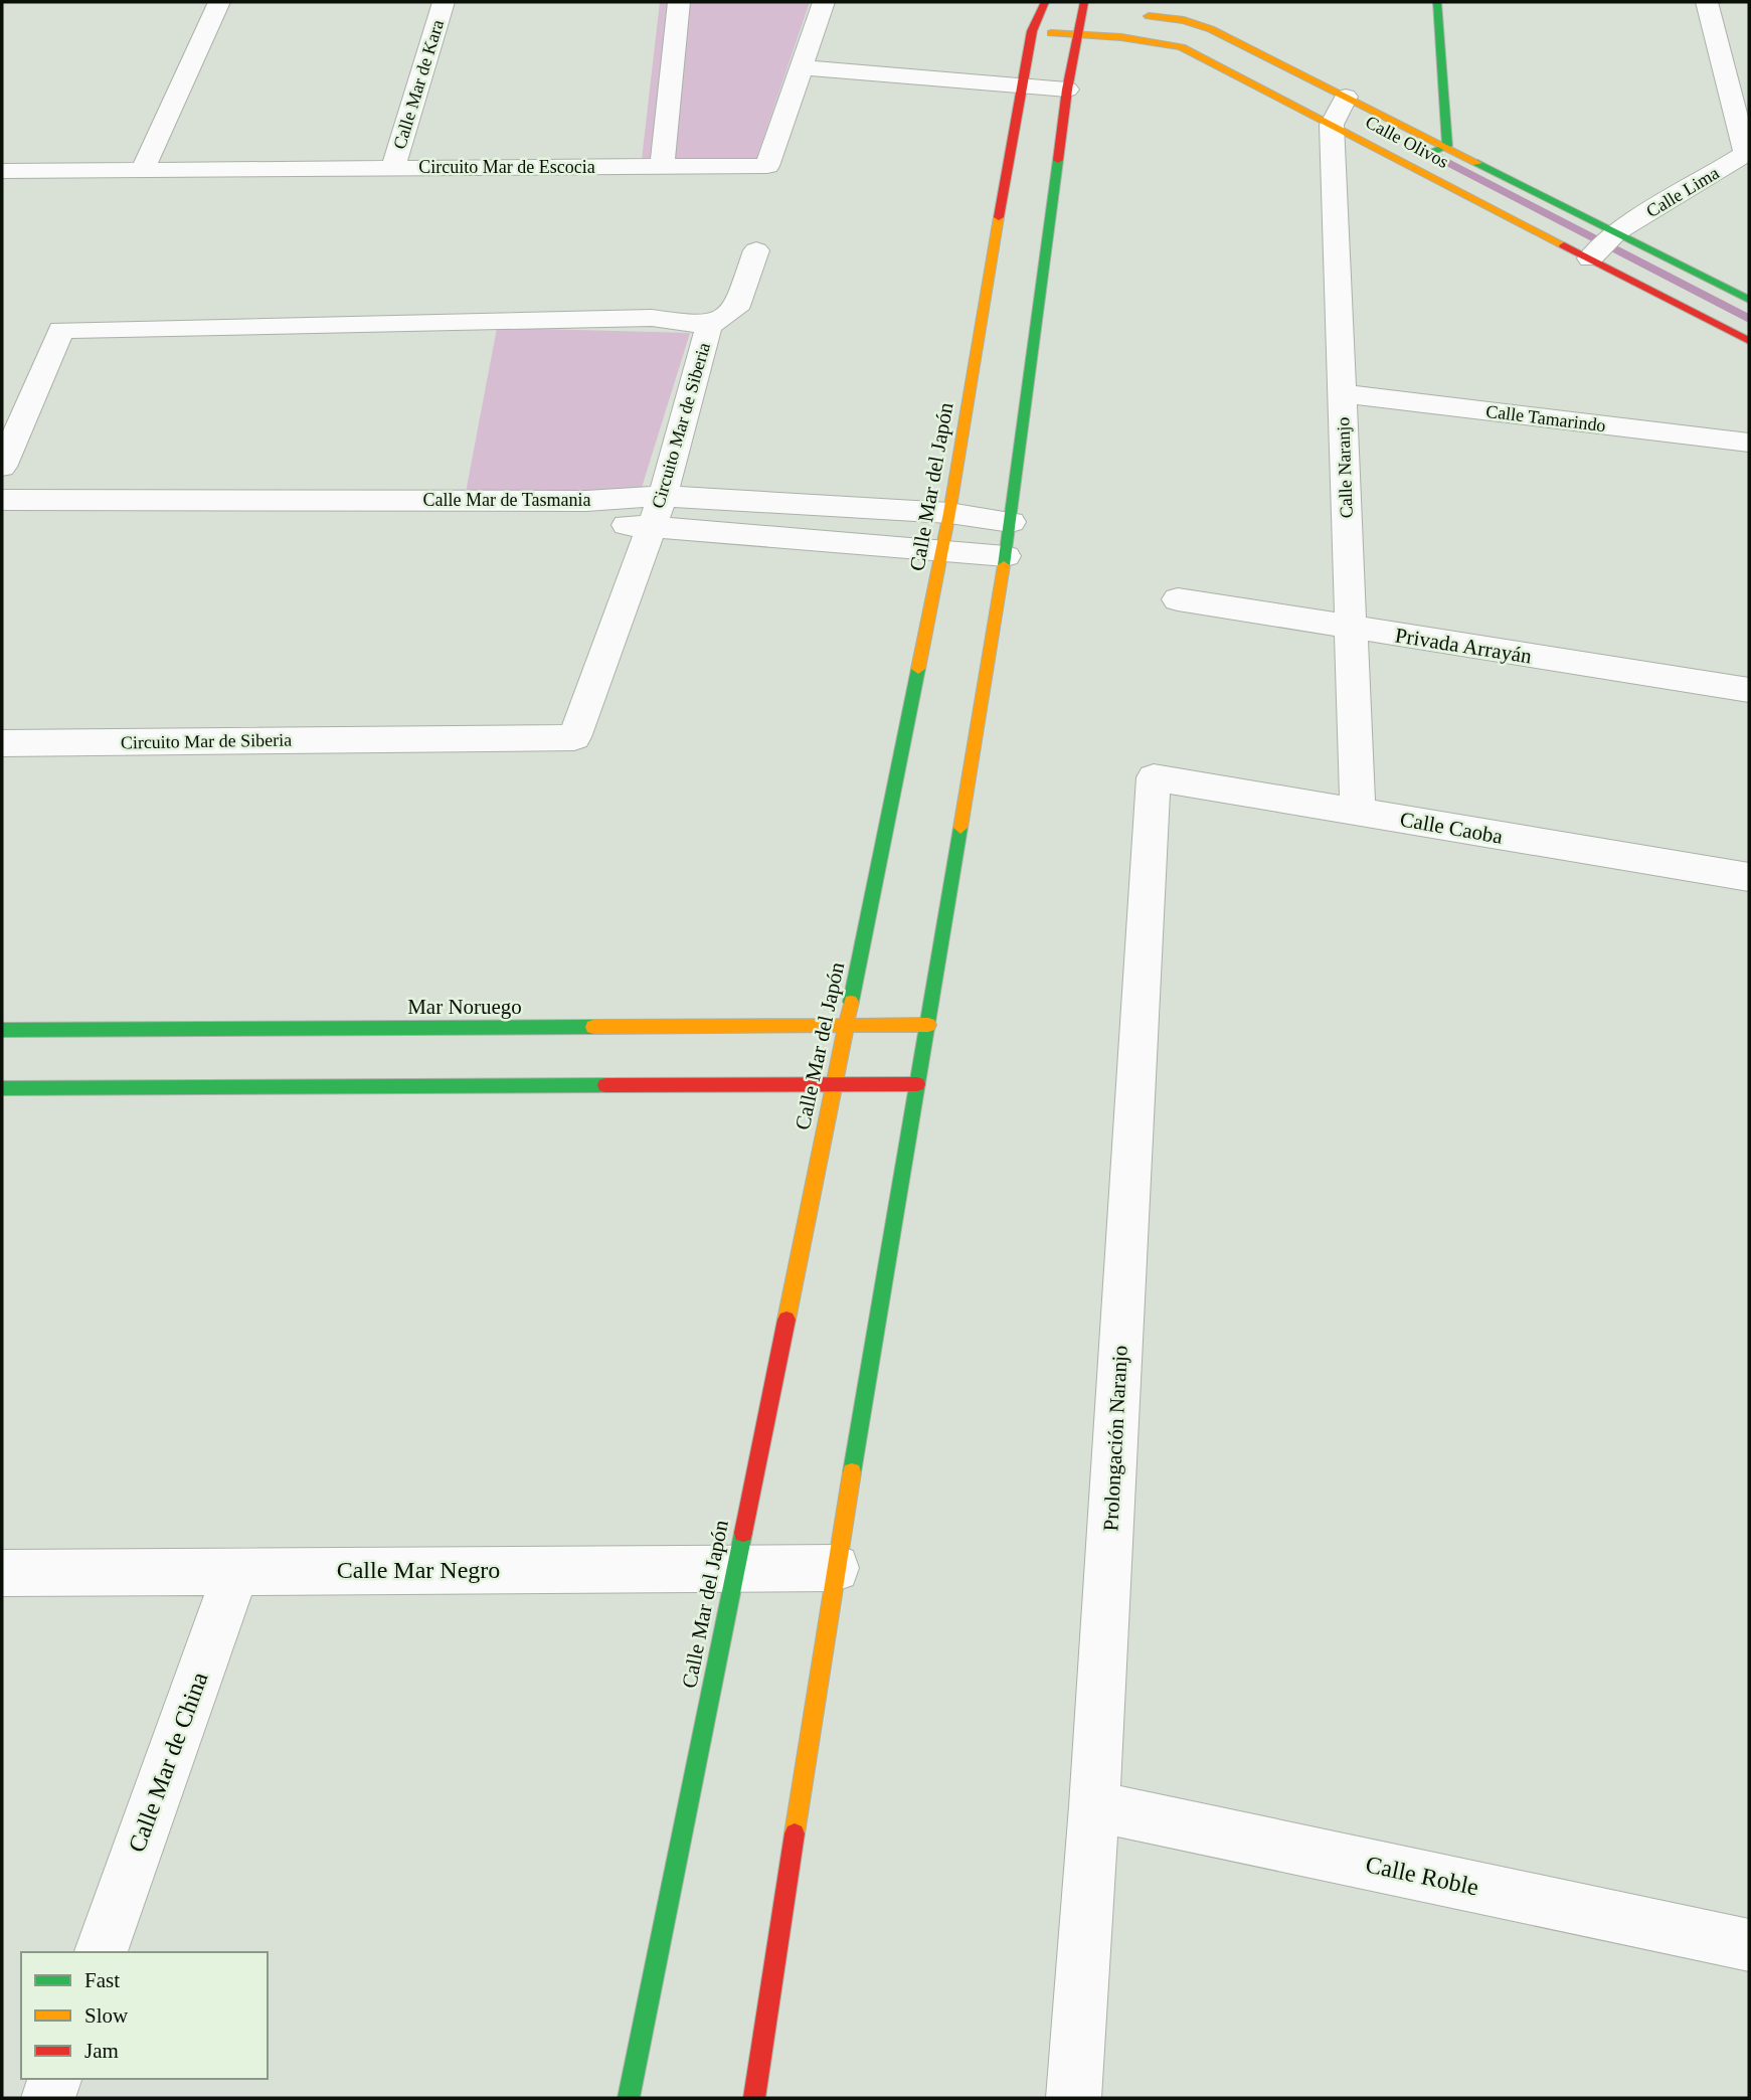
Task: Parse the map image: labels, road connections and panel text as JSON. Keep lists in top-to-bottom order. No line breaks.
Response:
{"streets":{"street":["Calle Mar de Kara","Calle Olivos","Circuito Mar de Escocia","Calle Lima","Calle Tamarindo","Circuito Mar de Siberia","Calle Naranjo","Calle Mar del Japón","Calle Mar de Tasmania","Privada Arrayán","Calle Caoba","Mar Noruego","Prolongación Naranjo","Calle Mar Negro","Calle Mar de China","Calle Roble"]},"crossings":[["Calle Mar de Kara","Circuito Mar de Escocia"],["Calle Olivos","Calle Lima"],["Calle Olivos","Calle Naranjo"],["Calle Olivos","Calle Mar del Japón"],["Calle Tamarindo","Calle Naranjo"],["Circuito Mar de Siberia","Calle Mar de Tasmania"],["Calle Naranjo","Privada Arrayán"],["Calle Naranjo","Calle Caoba"],["Calle Mar del Japón","Calle Mar de Tasmania"],["Calle Mar del Japón","Mar Noruego"],["Calle Mar del Japón","Calle Mar Negro"],["Calle Caoba","Prolongación Naranjo"],["Prolongación Naranjo","Calle Roble"],["Calle Mar Negro","Calle Mar de China"]],"legend":["Fast","Slow","Jam"]}
